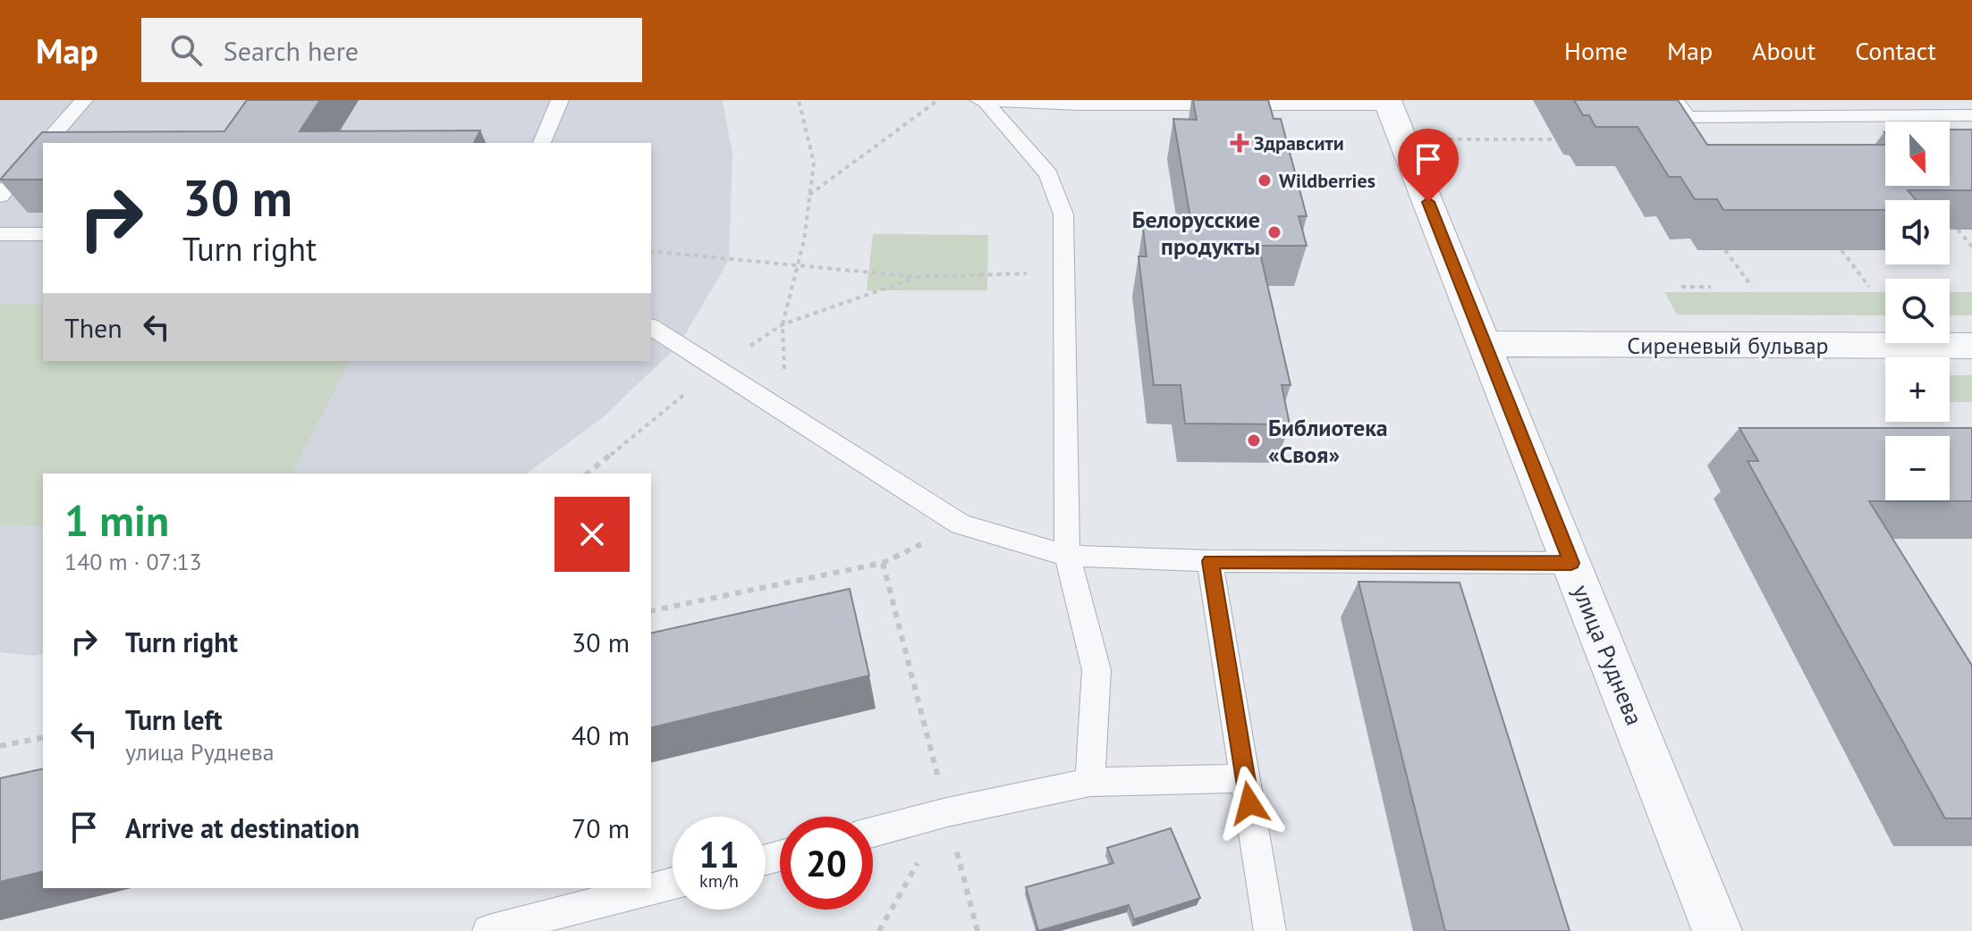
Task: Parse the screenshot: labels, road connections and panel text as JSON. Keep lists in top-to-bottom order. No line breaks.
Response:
{"streets":{"street":["Сиреневый бульвар","улица Руднева"]},"crossings":[["Сиреневый бульвар","улица Руднева"]],"places":{"health":["Здравсити"],"other":["Wildberries","Белорусские продукты","Библиотека «Своя»"]},"north":"bottom","page":{"header":"Map","search":"Search here","nav":["Home","Map","About","Contact"],"map_buttons":["+","−"],"turn":["30 m","Turn right"],"then":"Then","heading":["1 min","140 m · 07:13"],"list":[{"name":"Turn right","value":"30 m"},{"name":"Turn left","note":"улица Руднева","value":"40 m"},{"name":"Arrive at destination","value":"70 m"}],"speed":"11 km/h","limit":"20"}}
